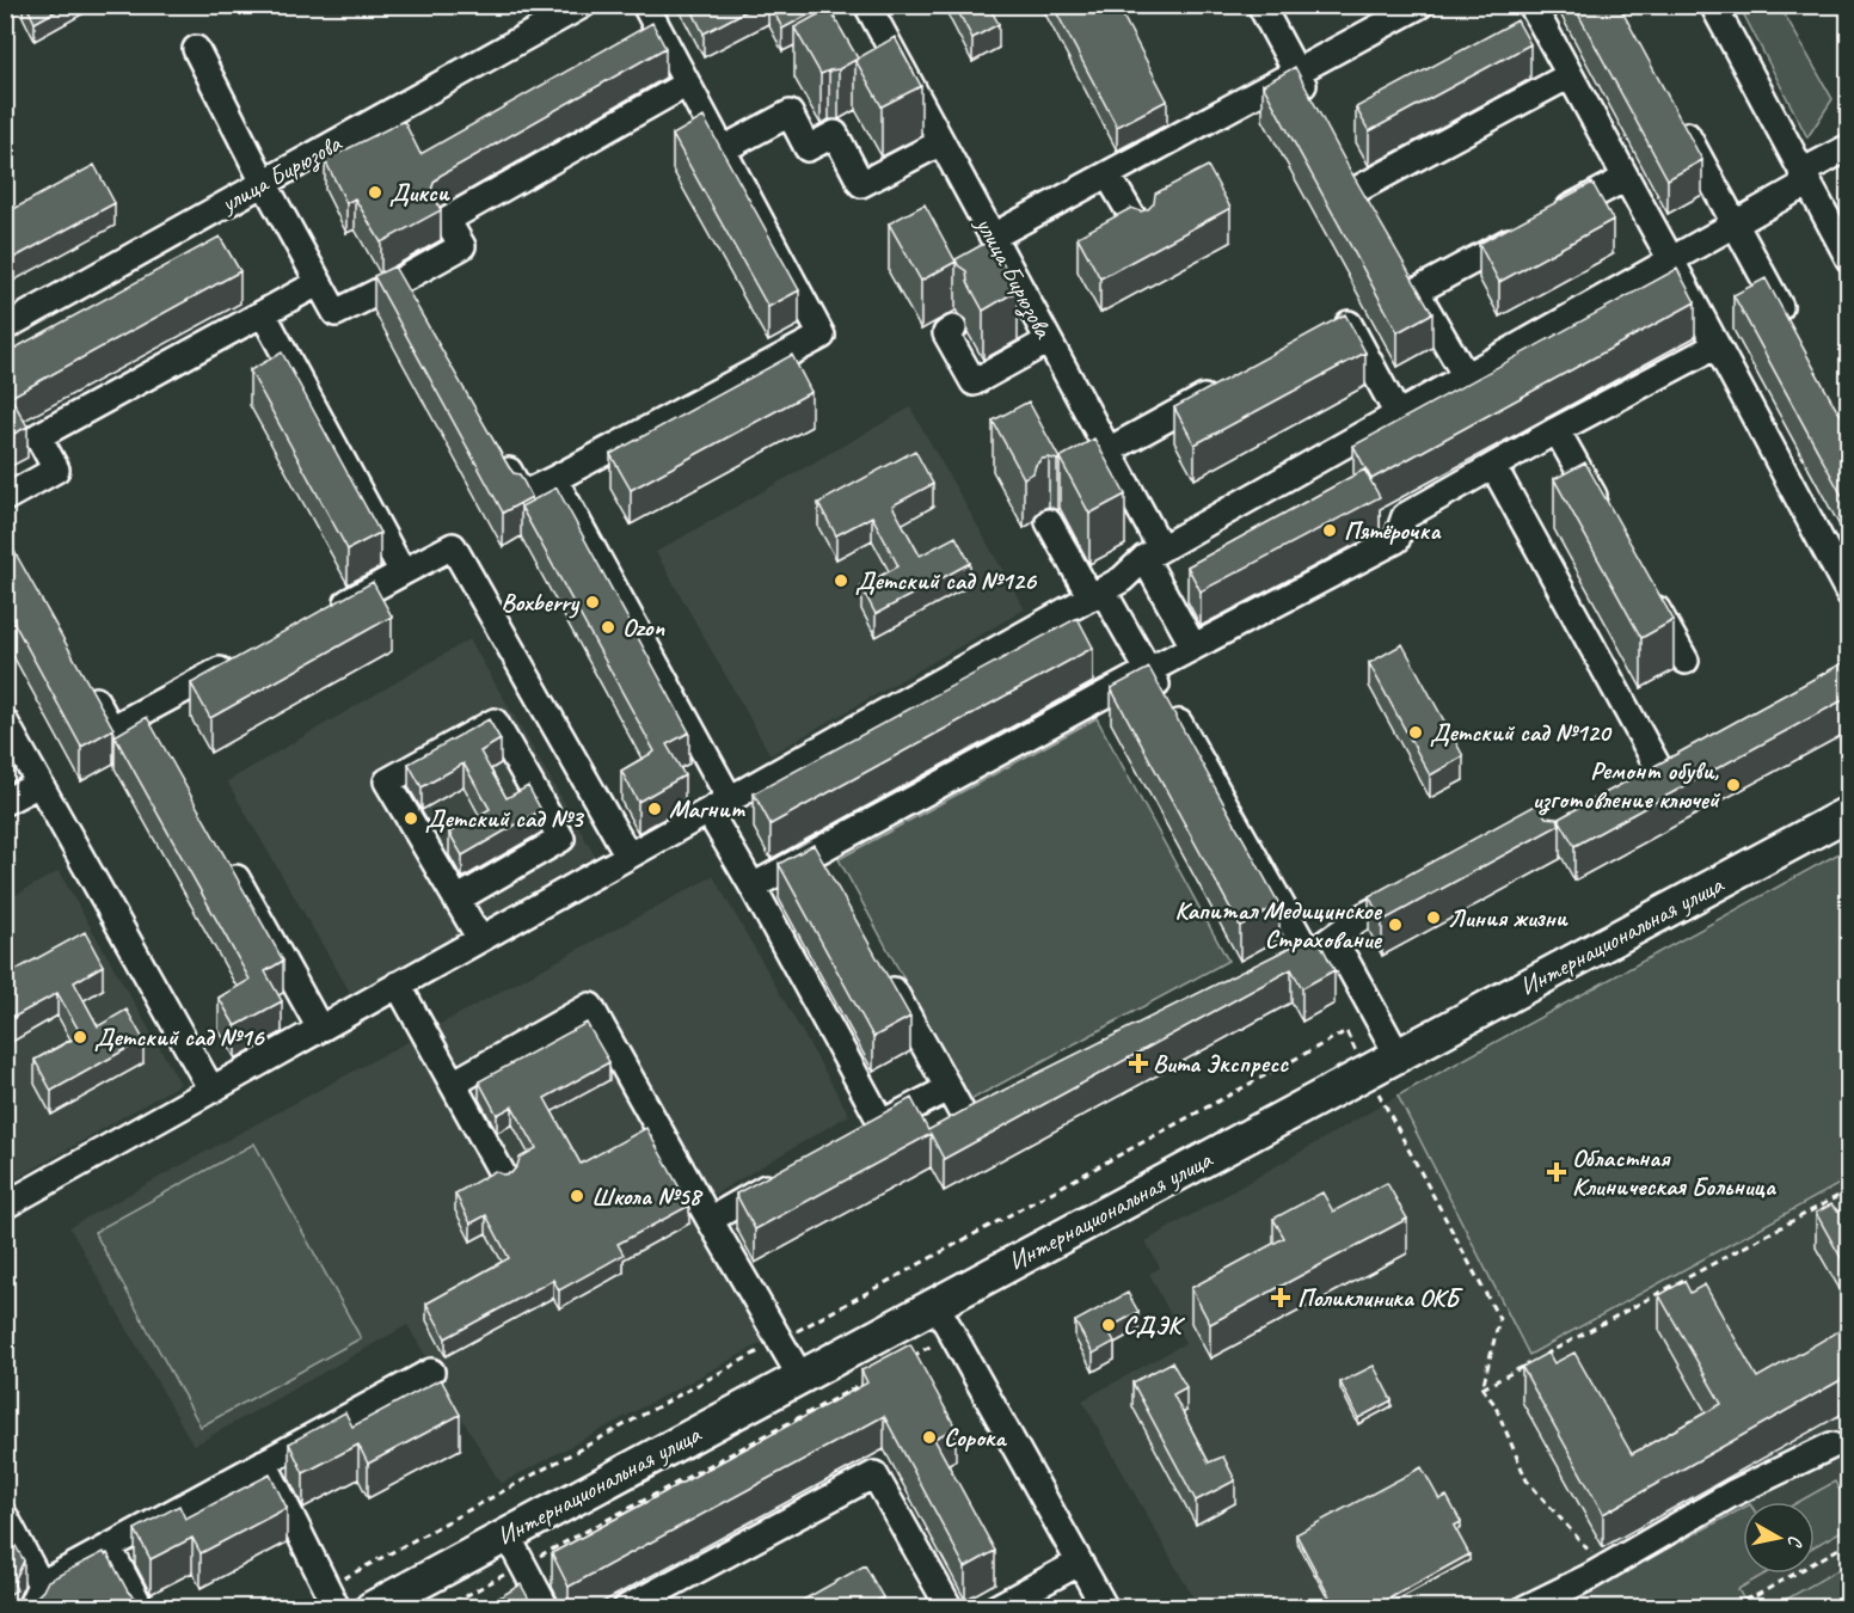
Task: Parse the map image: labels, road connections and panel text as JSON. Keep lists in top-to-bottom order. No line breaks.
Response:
{"streets":{"main road":["Интернациональная улица"],"street":["улица Бирюзова"]},"places":{"other":["Дикси","Пятёрочка","Детский сад №126","Boxberry","Ozon","Детский сад №120","Ремонт обуви, изготовление ключей","Магнит","Детский сад №3","Линия жизни","Капитал Медицинское Страхование","Детский сад №16","Школа №58","СДЭК","Сорока"],"health":["Вита Экспресс","Областная Клиническая Больница","Поликлиника ОКБ"]},"north":"right"}
